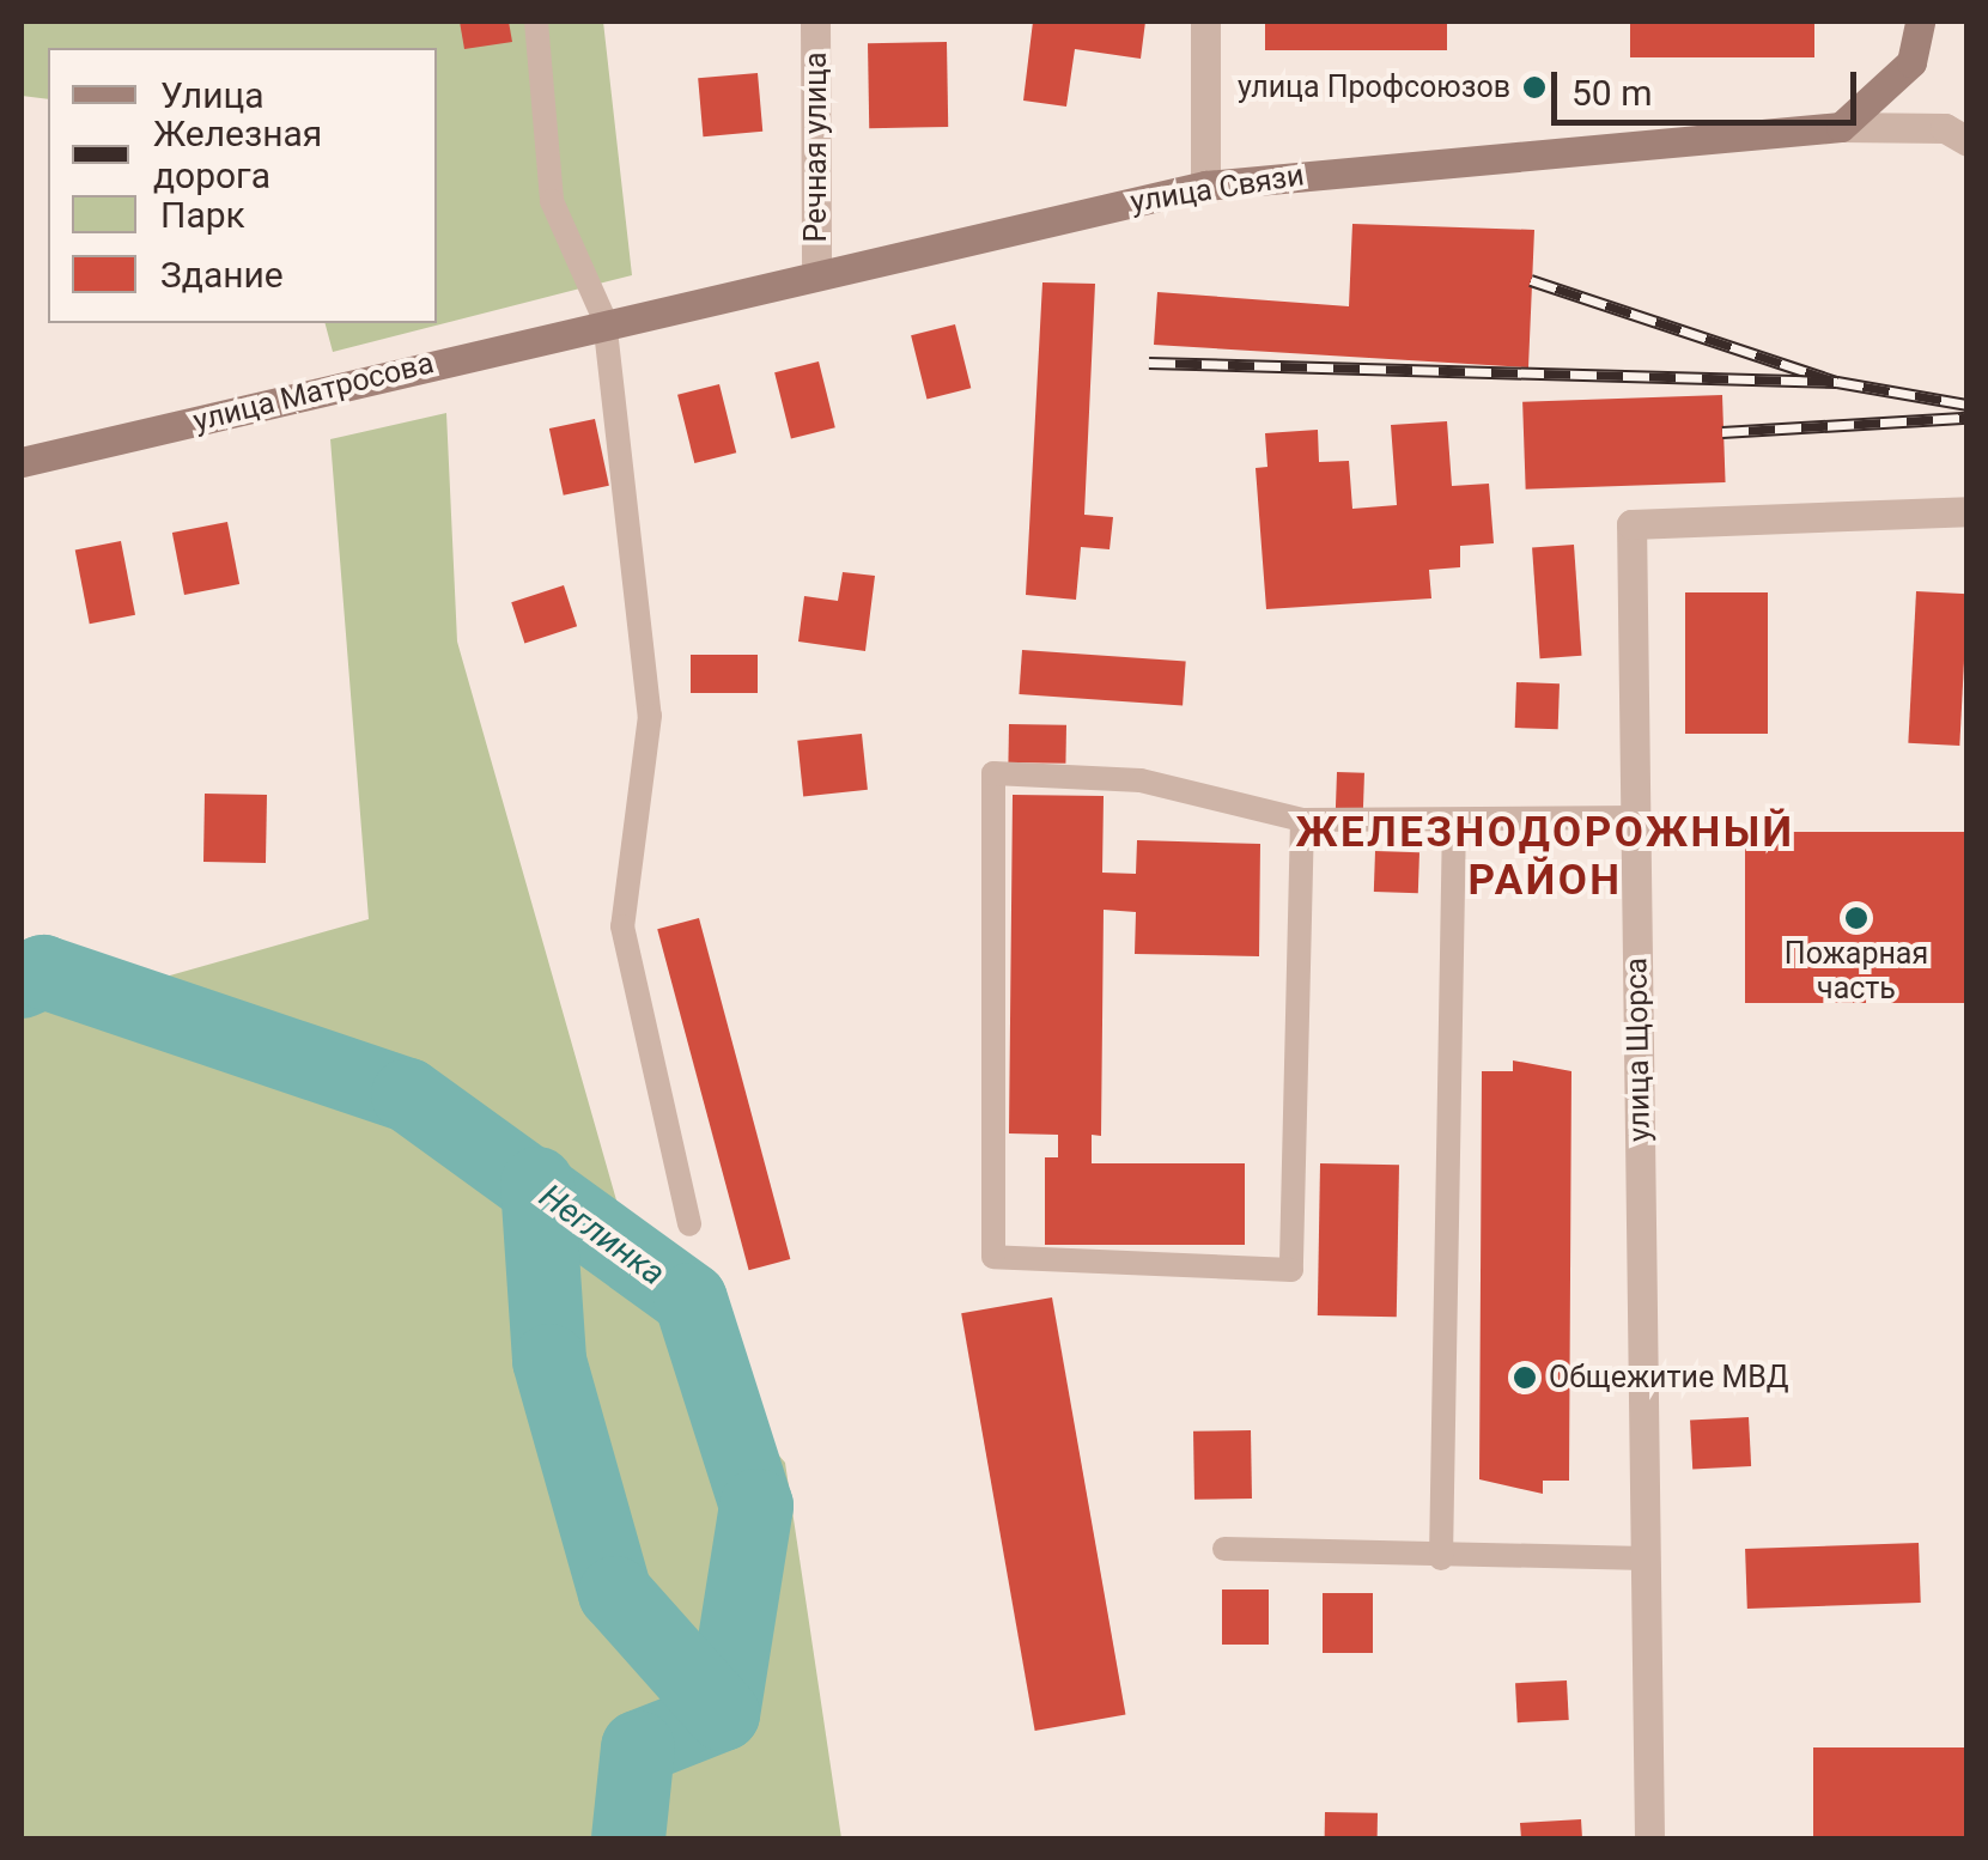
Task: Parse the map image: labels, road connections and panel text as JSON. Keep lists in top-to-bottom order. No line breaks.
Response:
{"streets":{"main road":["улица Связи","улица Матросова"],"street":["Речная улица","улица Щорса"]},"crossings":[["Речная улица","улица Связи"],["улица Связи","улица Матросова"]],"districts":["ЖЕЛЕЗНОДОРОЖНЫЙ РАЙОН"],"water":["Неглинка"],"places":["улица Профсоюзов","Пожарная часть","Общежитие МВД"],"legend":["Улица","Железная дорога","Парк","Здание"],"scale_bar":"50 m"}
